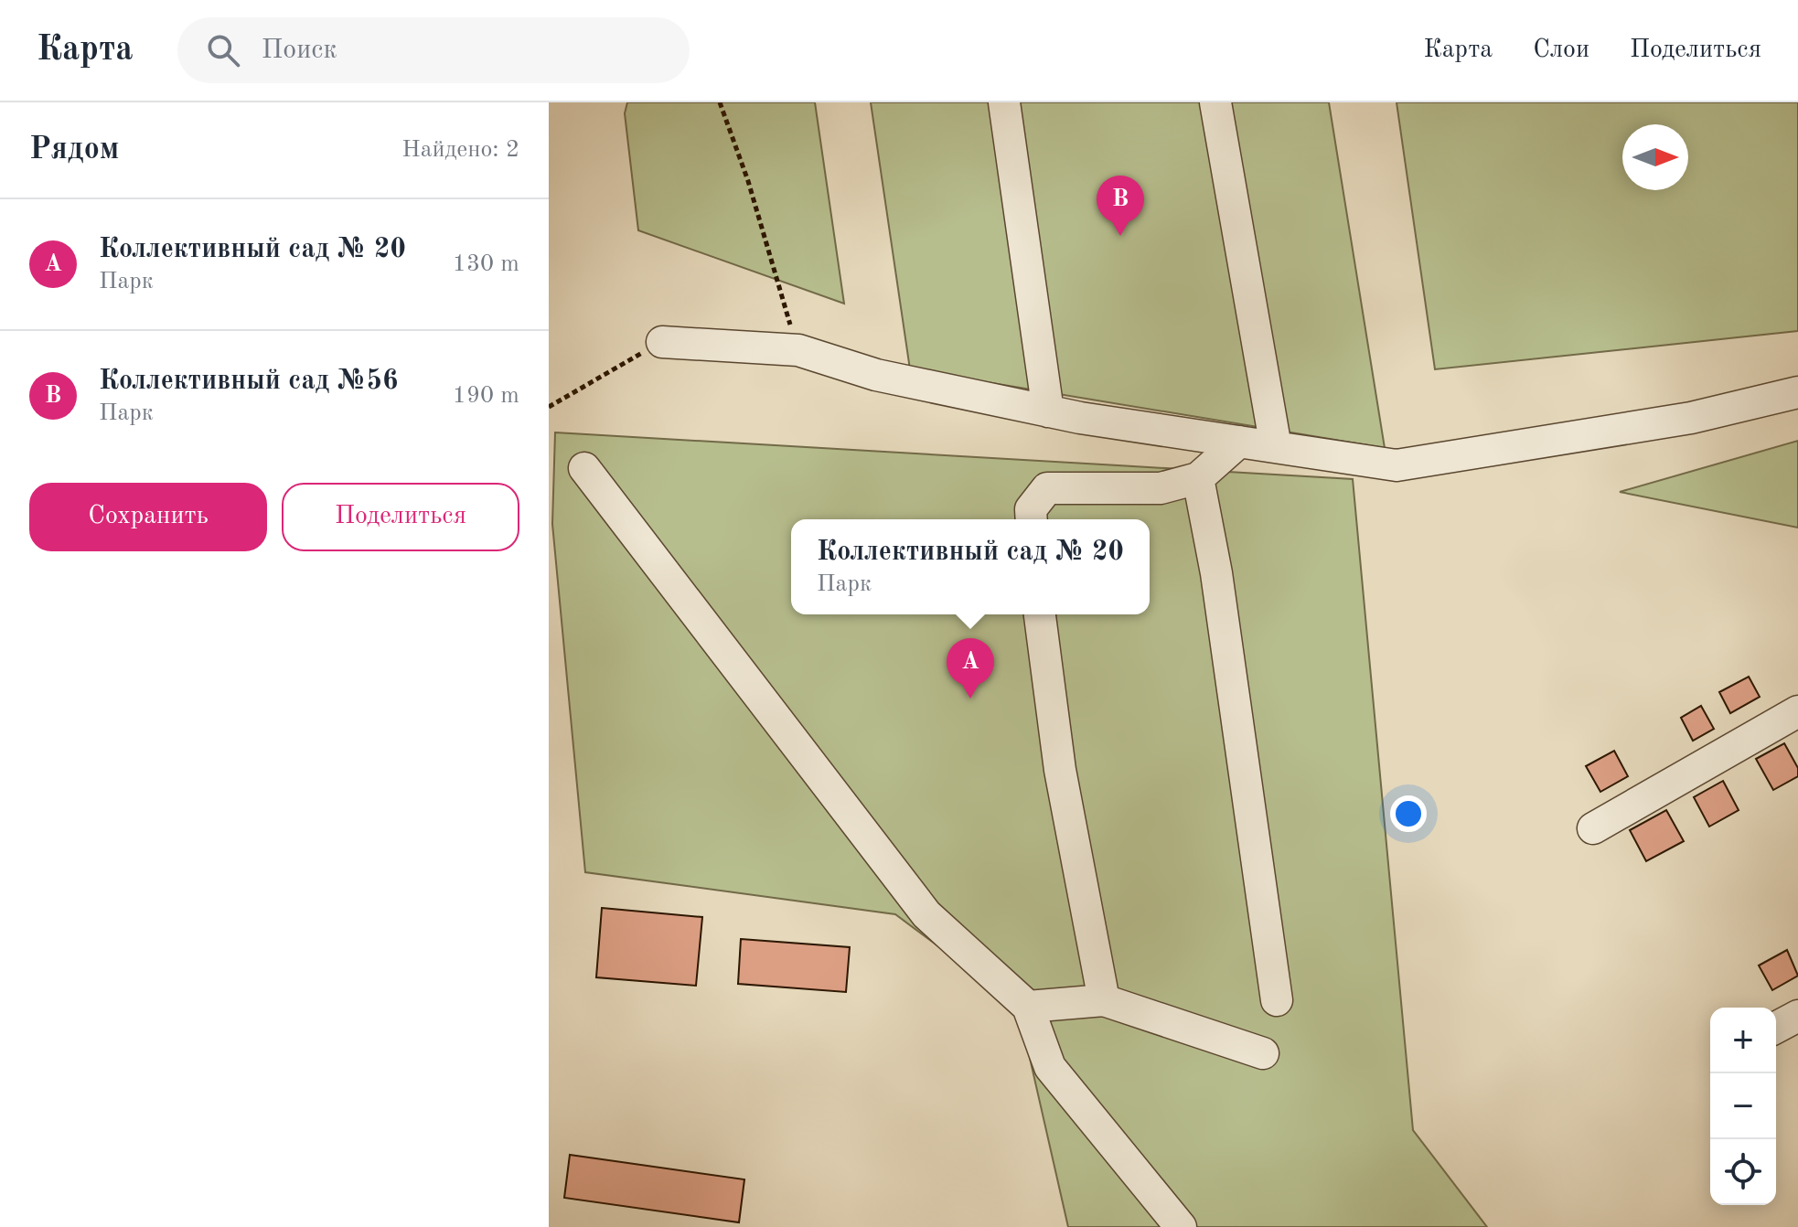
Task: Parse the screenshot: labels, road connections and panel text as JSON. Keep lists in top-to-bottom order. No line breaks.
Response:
{"north":"right","page":{"header":"Карта","search":"Поиск","nav":["Карта","Слои","Поделиться"],"heading":["Рядом","Найдено: 2"],"pins":["B","A"],"list":[{"mark":"A","name":"Коллективный сад № 20","note":"Парк","value":"130 m"},{"mark":"B","name":"Коллективный сад №56","note":"Парк","value":"190 m"}],"buttons":["Сохранить","Поделиться"],"popup":["Коллективный сад № 20","Парк"],"map_buttons":["+","−"]}}
